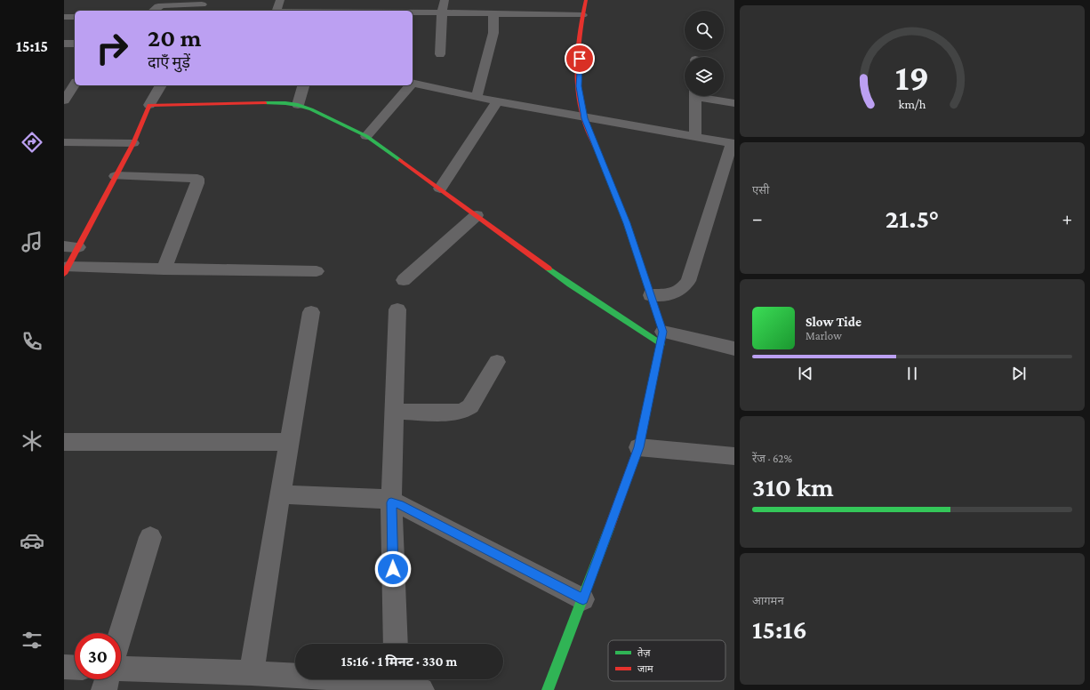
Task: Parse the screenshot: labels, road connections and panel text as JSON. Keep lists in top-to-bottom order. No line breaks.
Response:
{"legend":["तेज़","जाम"],"page":{"tabs":"15:15","turn":["20 m","दाएँ मुड़ें"],"tile":["एसी",["रेंज · 62%","310 km"],["आगमन","15:16"]],"heat":["−","21.5°","+"],"song":["Slow Tide","Marlow"],"limit":"30","trip":"15:16 · 1 मिनट · 330 m","gauge":["19","km/h"]}}
